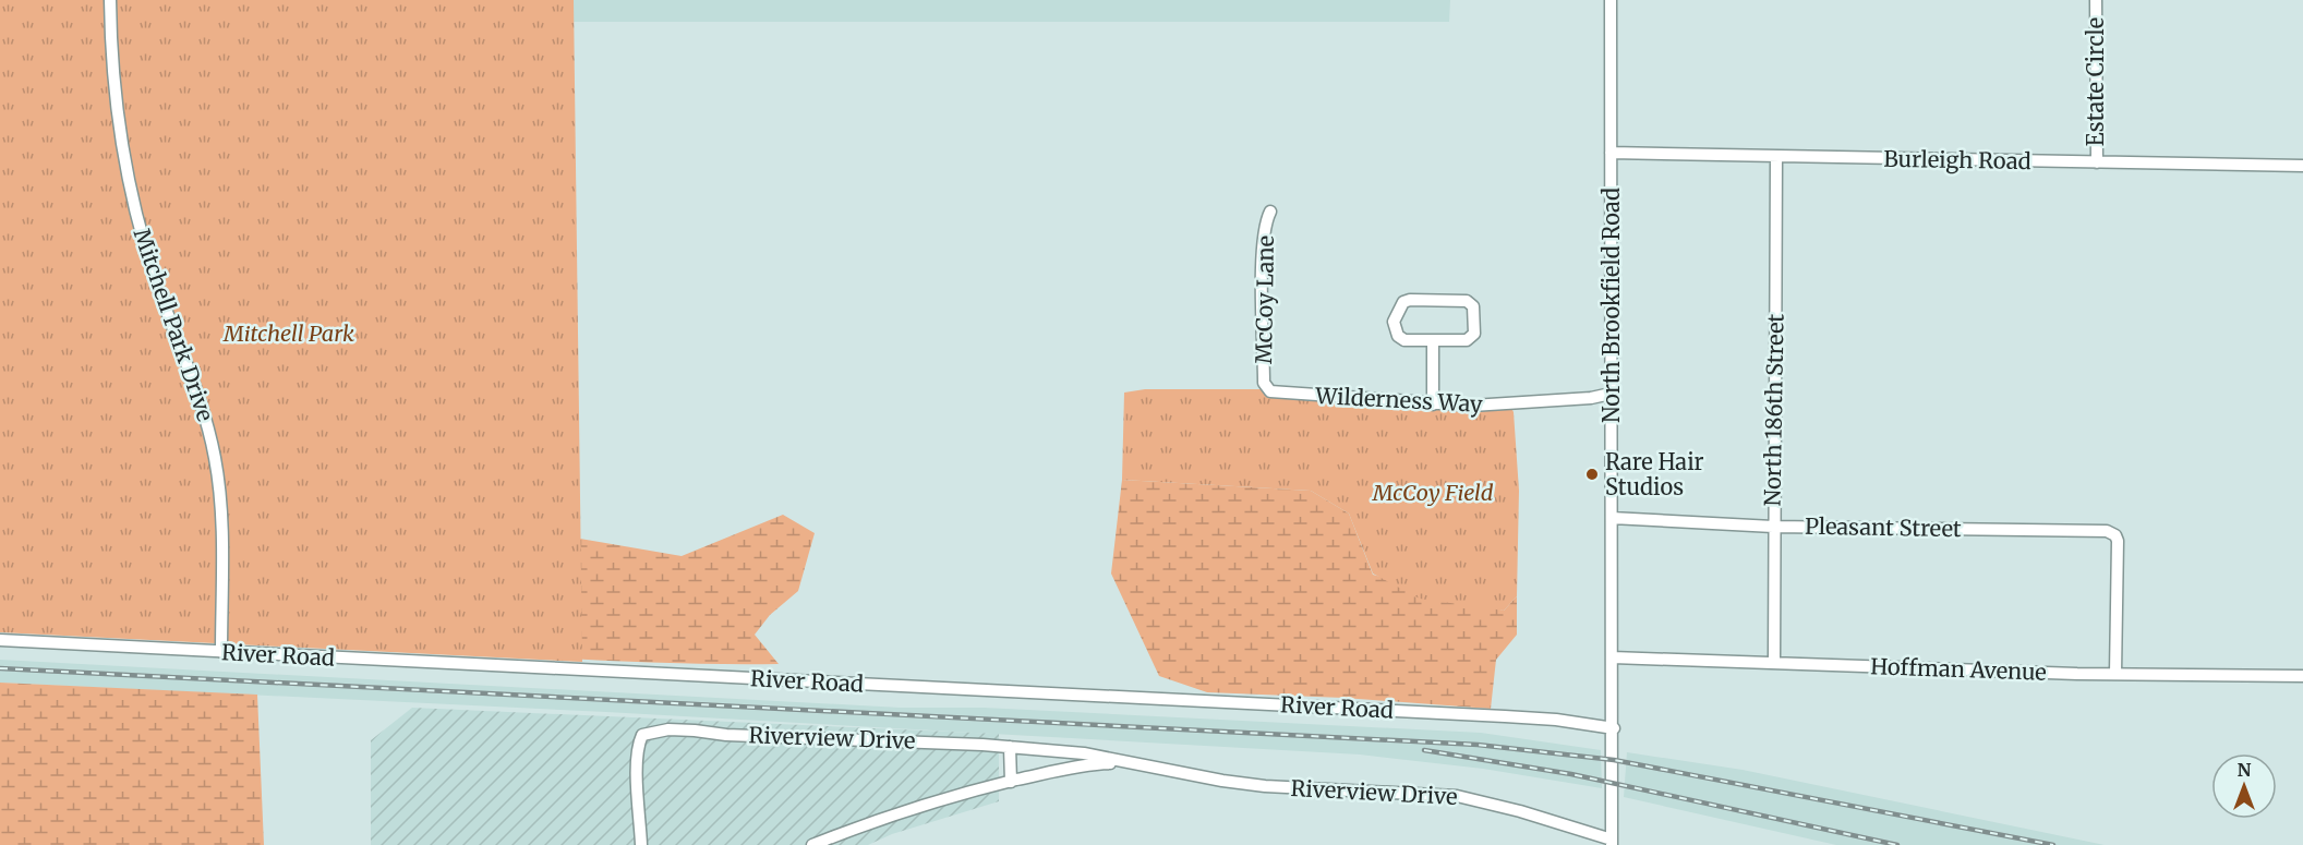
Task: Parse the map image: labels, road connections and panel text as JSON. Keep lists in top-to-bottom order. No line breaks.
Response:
{"streets":{"street":["Estate Circle","Burleigh Road","McCoy Lane","North Brookfield Road","Mitchell Park Drive","Wilderness Way","North 186th Street","Pleasant Street","River Road","Hoffman Avenue","Riverview Drive"]},"crossings":[["Estate Circle","Burleigh Road"],["Burleigh Road","North Brookfield Road"],["Burleigh Road","North 186th Street"],["McCoy Lane","Wilderness Way"],["North Brookfield Road","Wilderness Way"],["North Brookfield Road","Pleasant Street"],["North Brookfield Road","River Road"],["North Brookfield Road","Hoffman Avenue"],["North Brookfield Road","Riverview Drive"],["Mitchell Park Drive","River Road"],["North 186th Street","Pleasant Street"],["North 186th Street","Hoffman Avenue"],["Pleasant Street","Hoffman Avenue"]],"parks":["Mitchell Park","McCoy Field"],"places":["Rare Hair Studios"],"north":"top"}
